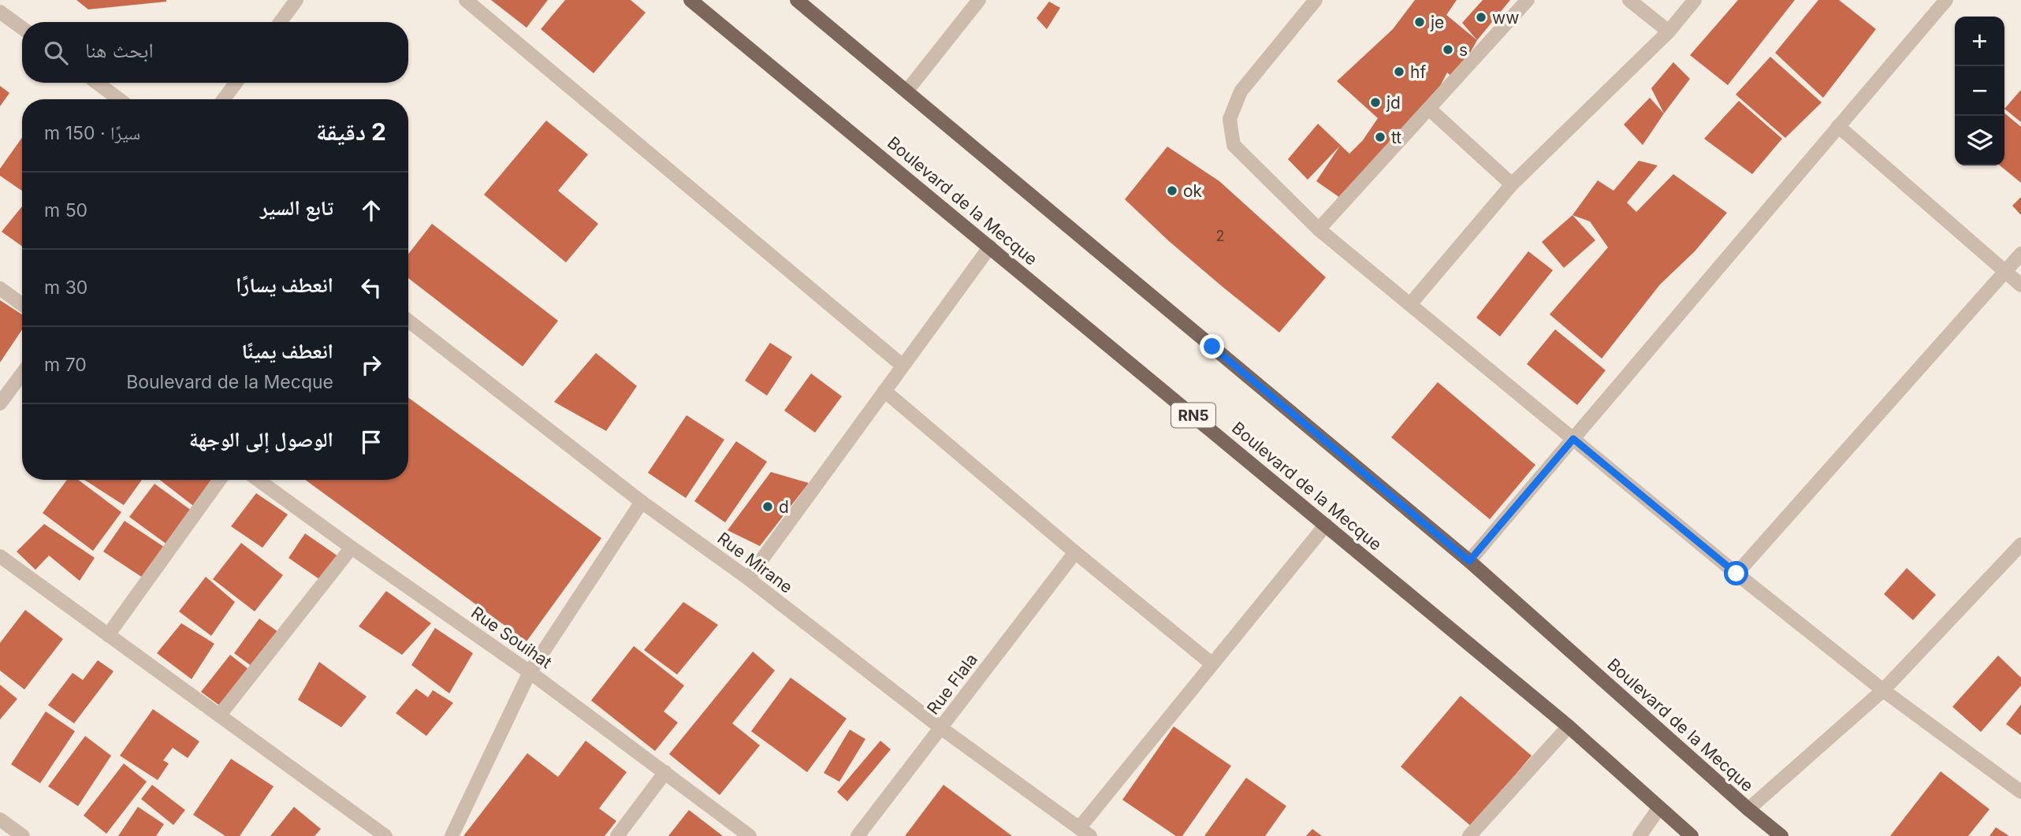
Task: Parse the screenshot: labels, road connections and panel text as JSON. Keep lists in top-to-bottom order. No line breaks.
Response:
{"streets":{"main road":["Boulevard de la Mecque","RN5"],"street":["Rue Mirane","Rue Souihat","Rue Flala"]},"crossings":[["Rue Mirane","Rue Flala"]],"places":["ww","je","s","hf","jd","tt","ok","d"],"house_numbers":["2"],"page":{"map_buttons":["+","−"],"search":"ابحث هنا","heading":["2 دقيقة","سيرًا · 150 m"],"list":[["تابع السير","50 m"],["انعطف يسارًا","30 m"],["انعطف يمينًا","Boulevard de la Mecque","70 m"],"الوصول إلى الوجهة"]}}
